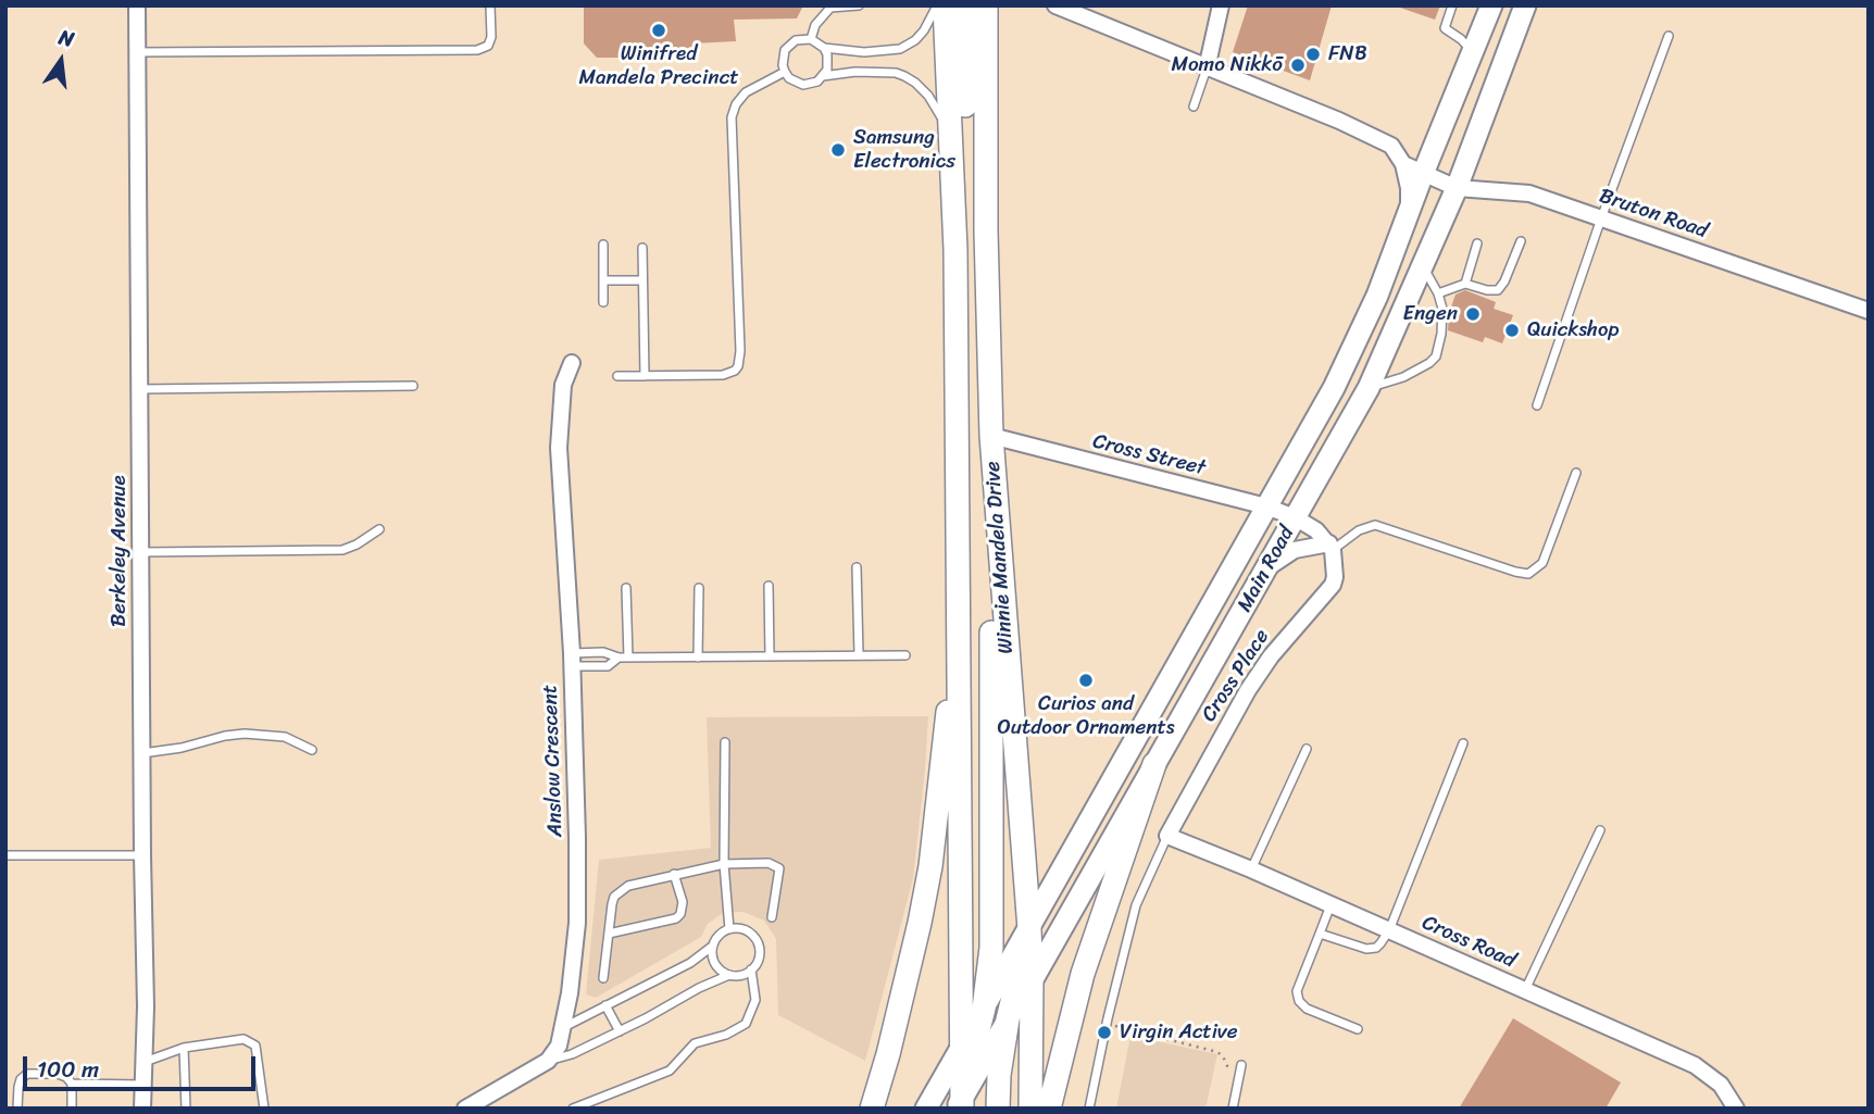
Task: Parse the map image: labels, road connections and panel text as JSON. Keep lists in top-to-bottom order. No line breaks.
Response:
{"streets":{"main road":["Winnie Mandela Drive","Main Road"],"street":["Bruton Road","Cross Street","Berkeley Avenue","Cross Place","Anslow Crescent","Cross Road"]},"crossings":[["Bruton Road","Main Road"],["Cross Street","Winnie Mandela Drive"],["Cross Street","Main Road"],["Winnie Mandela Drive","Main Road"],["Cross Place","Cross Road"]],"places":["Winifred Mandela Precinct","FNB","Momo Nikkō","Samsung Electronics","Engen","Quickshop","Curios and Outdoor Ornaments","Virgin Active"],"scale_bar":"100 m","north":"top"}
